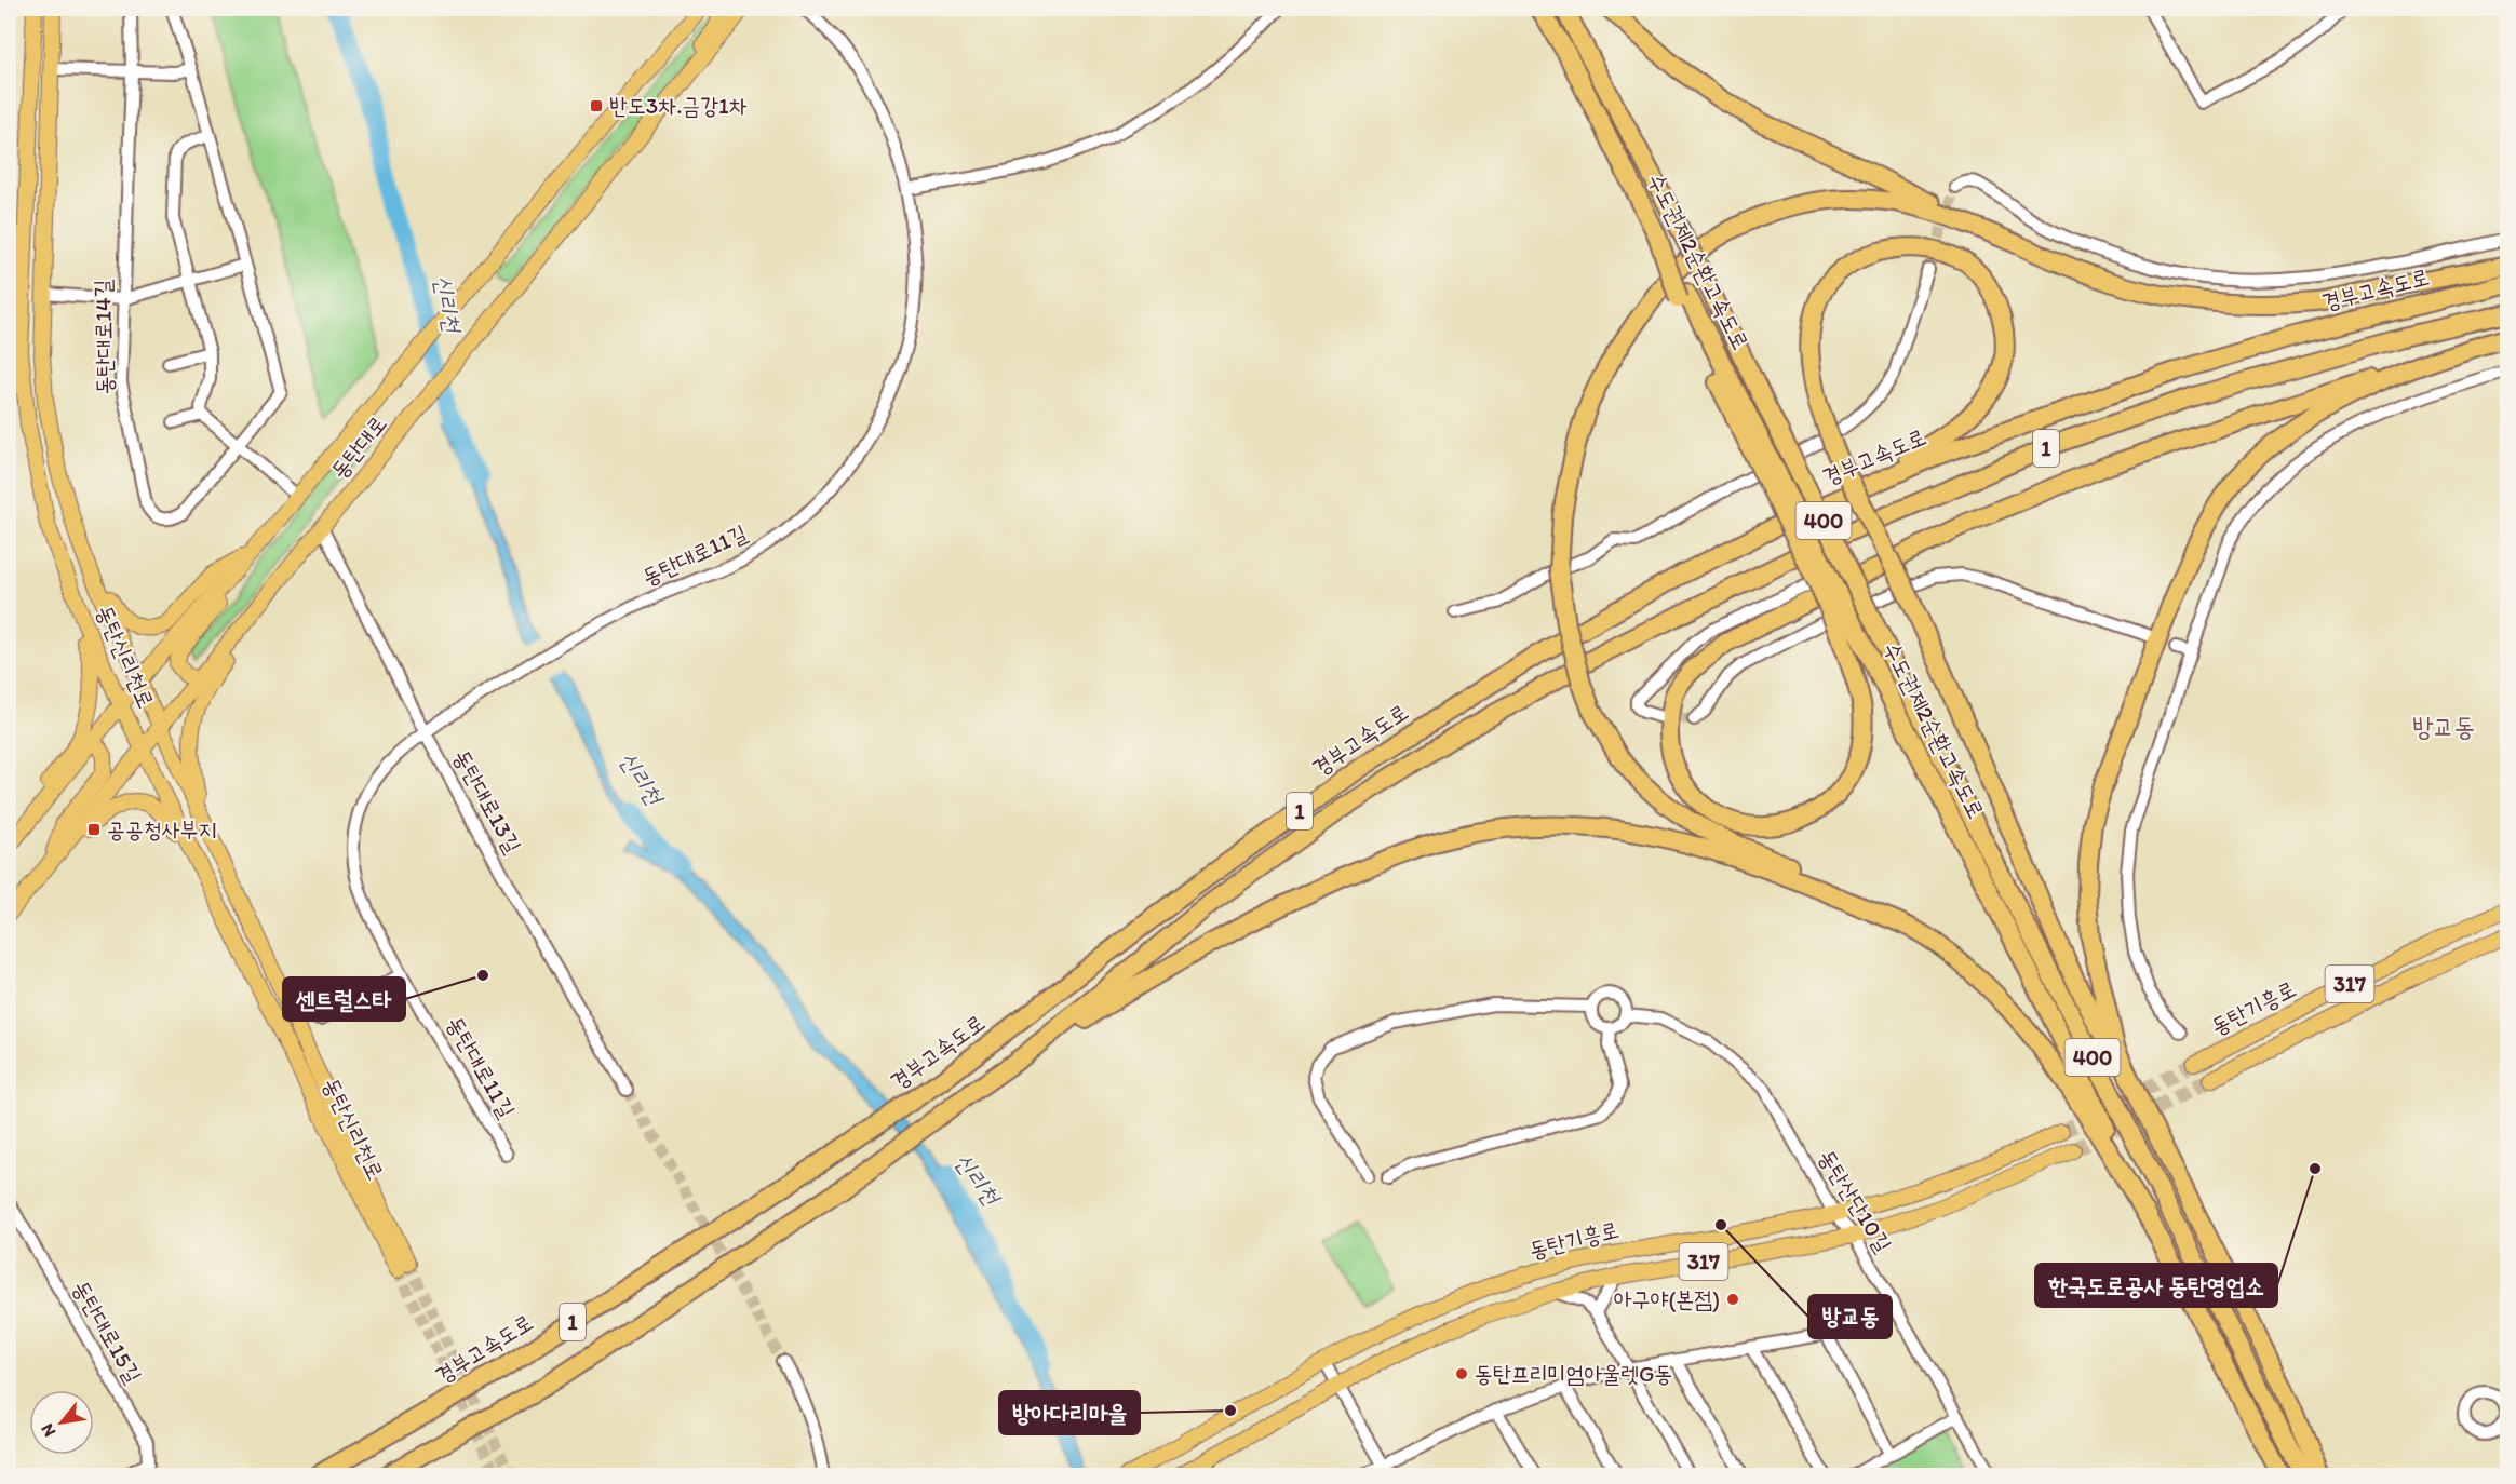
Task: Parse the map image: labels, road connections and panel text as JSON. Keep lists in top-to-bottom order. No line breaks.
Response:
{"streets":{"highway":["수도권제2순환고속도로","경부고속도로","1","400"],"main road":["동탄대로","동탄신리천로","317","동탄기흥로"],"street":["동탄대로14길","동탄대로11길","동탄대로13길","동탄산단10길","동탄대로15길"]},"crossings":[["동탄대로","동탄신리천로"],["동탄대로","동탄대로13길"],["동탄대로11길","동탄대로13길"],["동탄기흥로","동탄산단10길"]],"districts":["방교동"],"water":["신리천"],"places":{"transit":["반도3차.금강1차","공공청사부지"],"other":["센트럴스타","한국도로공사 동탄영업소","방교동","아구야(본점)","동탄프리미엄아울렛G동","방아다리마을"]},"north":"bottom left"}
